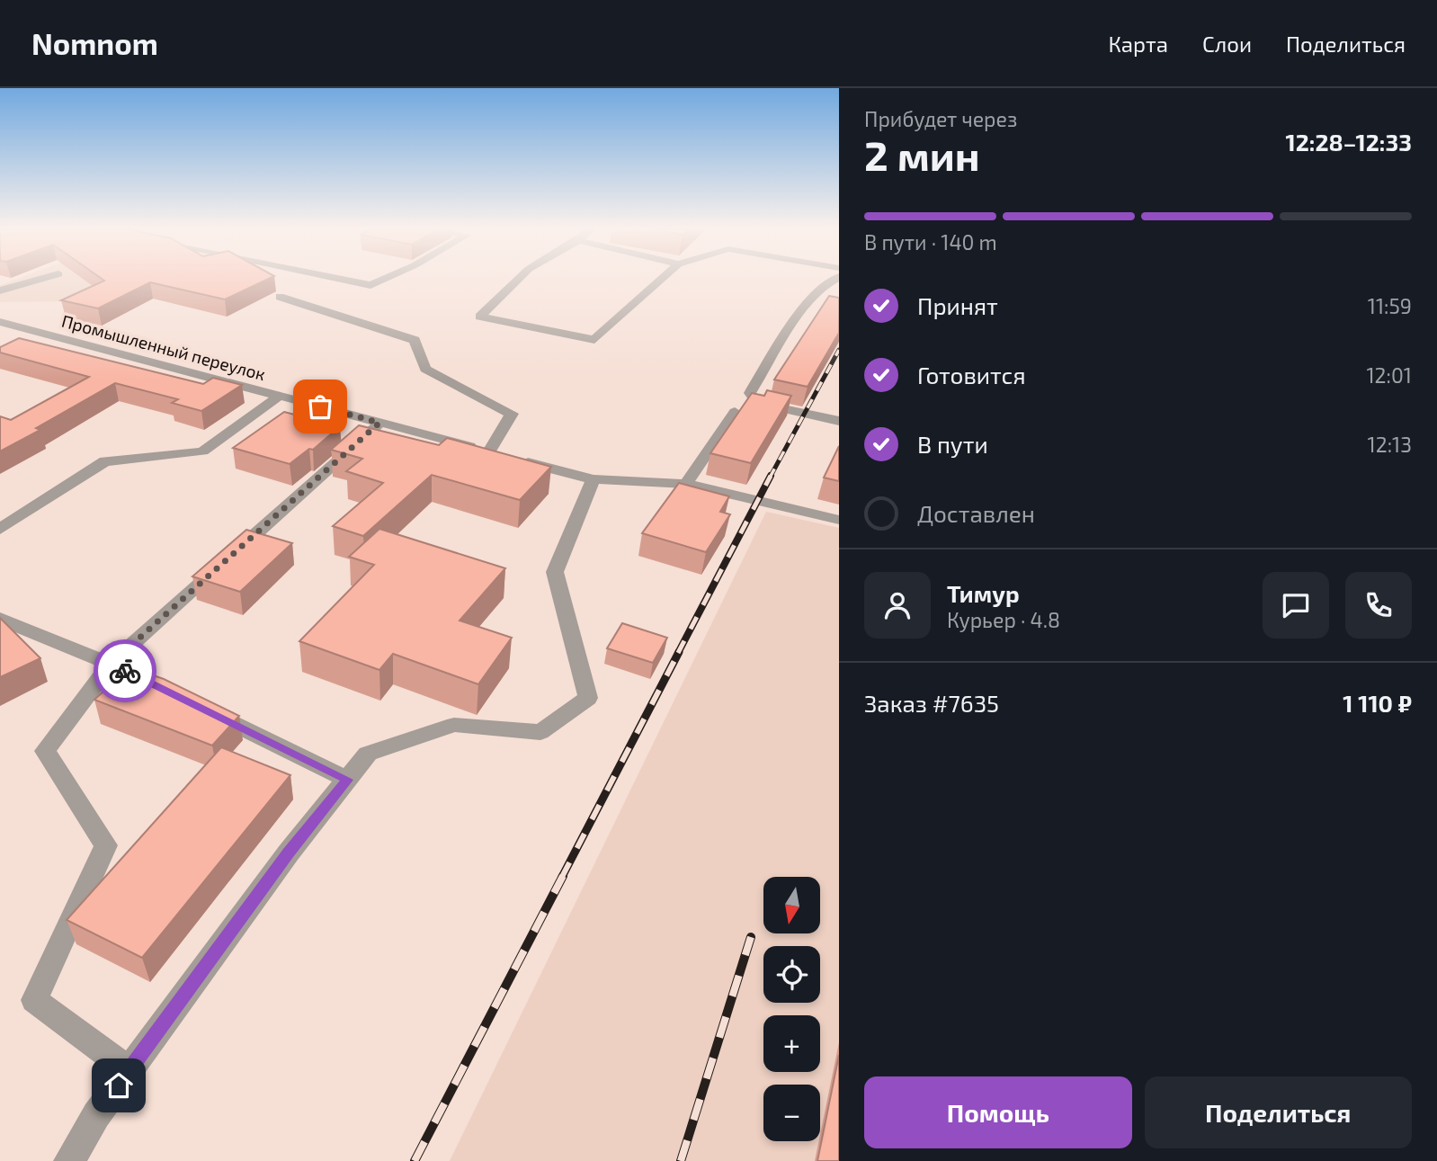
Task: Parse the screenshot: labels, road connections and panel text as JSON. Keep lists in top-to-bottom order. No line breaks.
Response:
{"streets":{"street":["Промышленный переулок"]},"north":"bottom","page":{"header":"Nomnom","nav":["Карта","Слои","Поделиться"],"heading":["2 мин","Прибудет через","12:28–12:33"],"panel":["Тимур","Курьер · 4.8","Заказ #7635","1 110 ₽"],"bar":"В пути · 140 m","list":[["Принят","11:59"],["Готовится","12:01"],["В пути","12:13"],"Доставлен"],"map_buttons":["+","−"],"buttons":["Помощь","Поделиться"]}}
